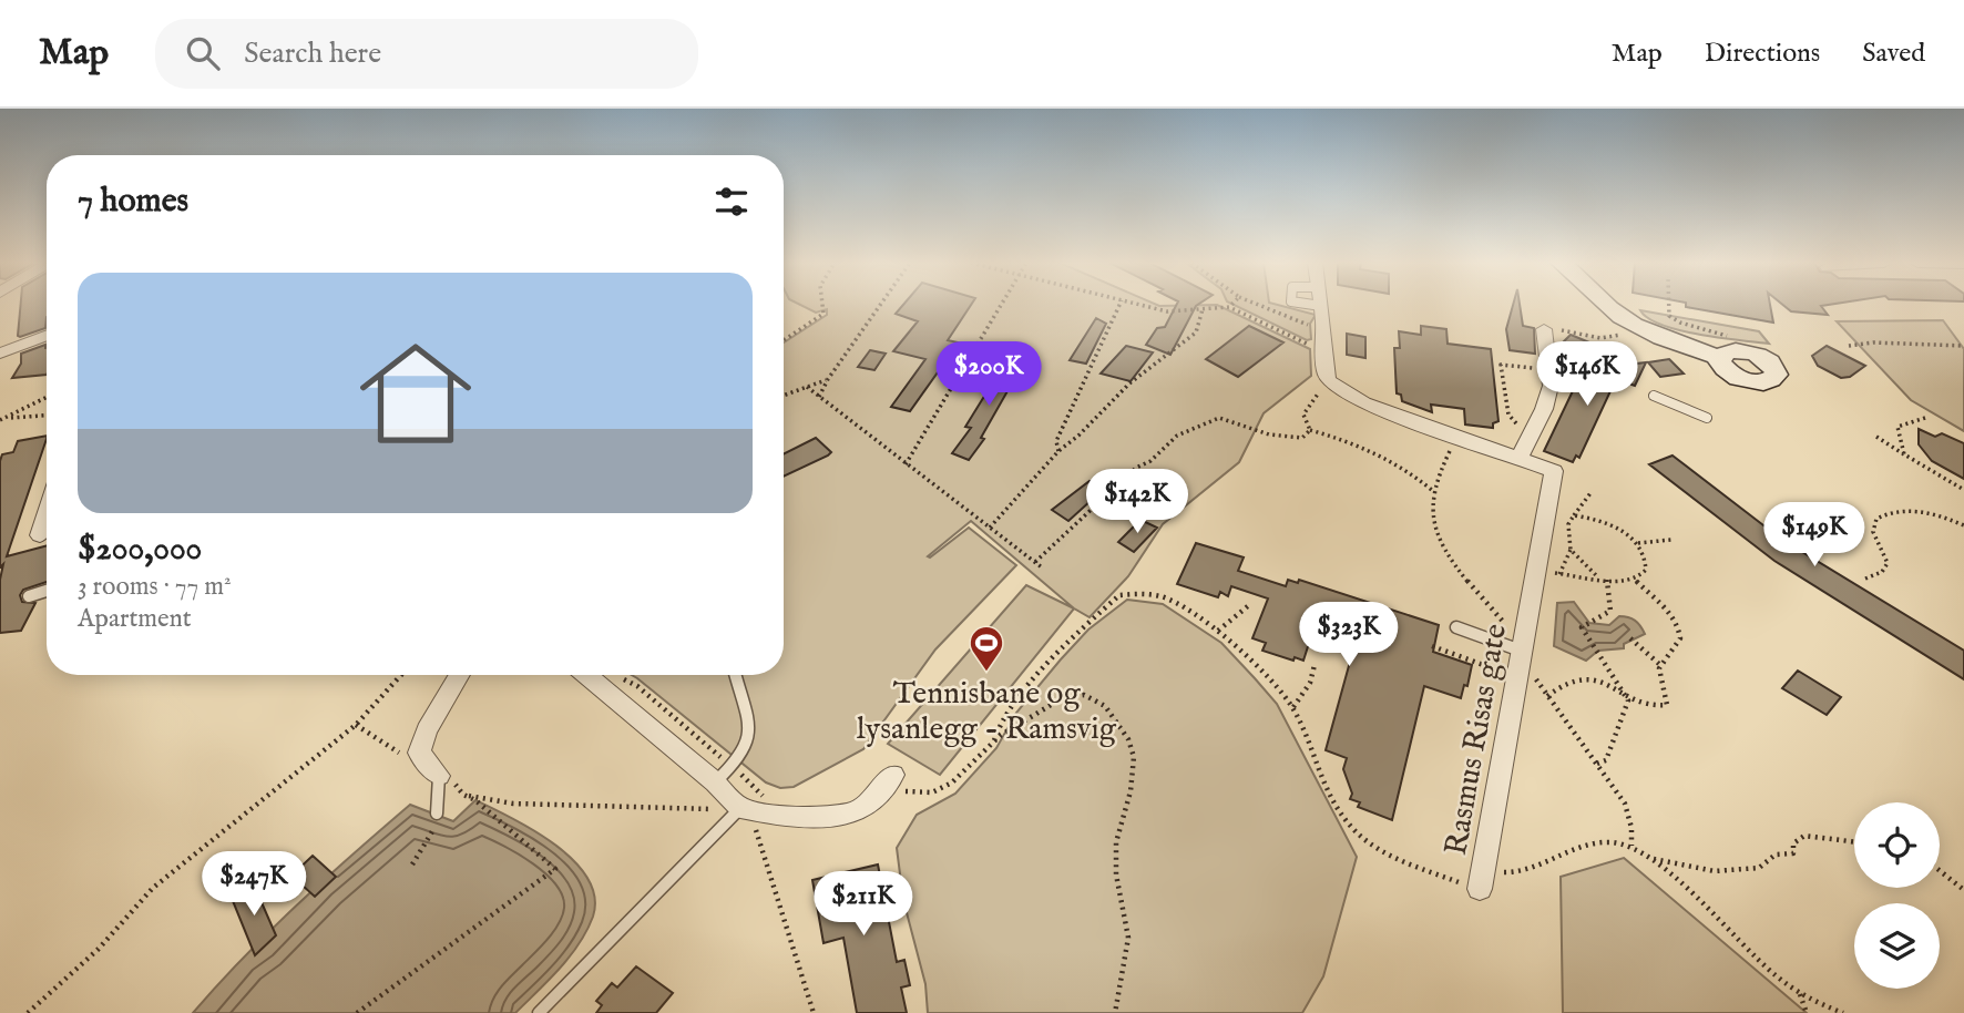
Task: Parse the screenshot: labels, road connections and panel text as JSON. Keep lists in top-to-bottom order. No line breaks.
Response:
{"streets":{"street":["Rasmus Risas gate"]},"places":{"sports":["Tennisbane og lysanlegg - Ramsvig"]},"page":{"header":"Map","search":"Search here","nav":["Map","Directions","Saved"],"heading":"7 homes","list":[{"name":"$200,000","note":"3 rooms · 77 m² · Apartment"}],"price":["$200K","$146K","$142K","$149K","$323K","$247K","$211K"]}}
